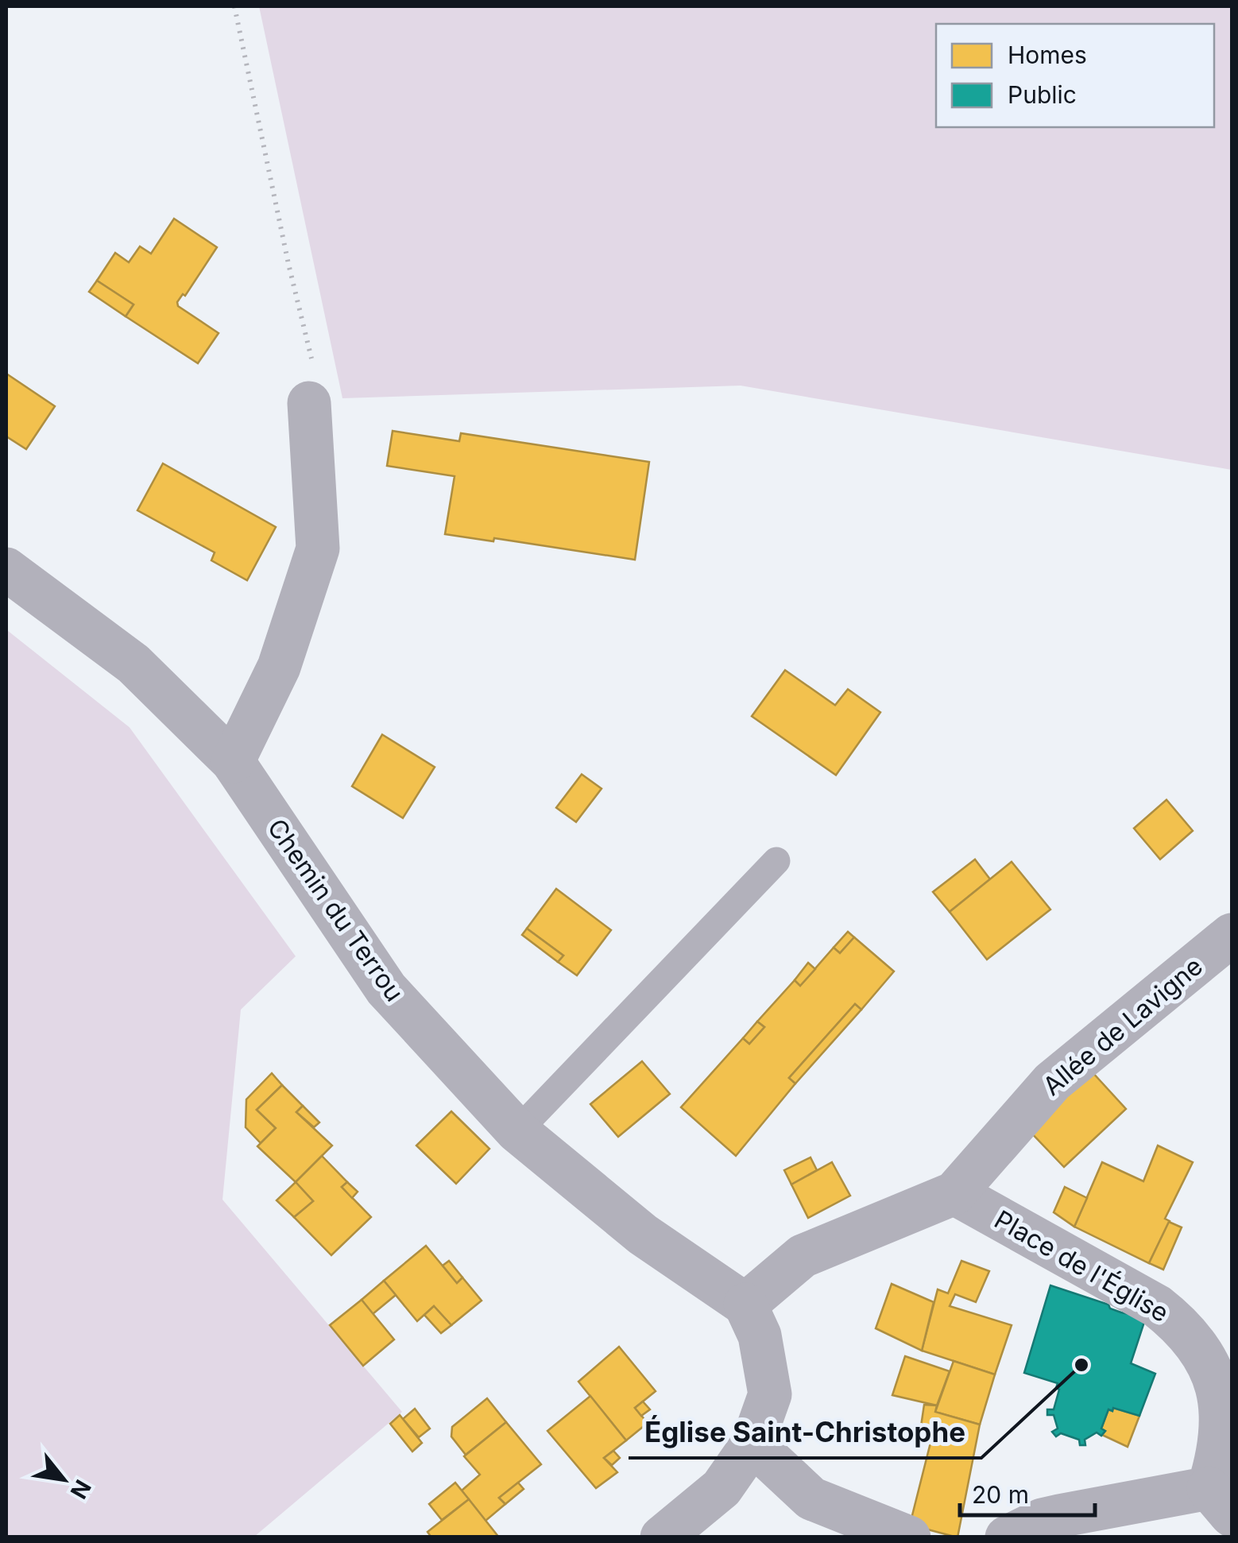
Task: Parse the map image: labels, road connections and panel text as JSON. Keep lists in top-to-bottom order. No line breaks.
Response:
{"streets":{"street":["Chemin du Terrou","Allée de Lavigne","Place de l'Église"]},"crossings":[["Allée de Lavigne","Place de l'Église"]],"places":["Église Saint-Christophe"],"legend":["Homes","Public"],"scale_bar":"20 m","north":"bottom right"}
